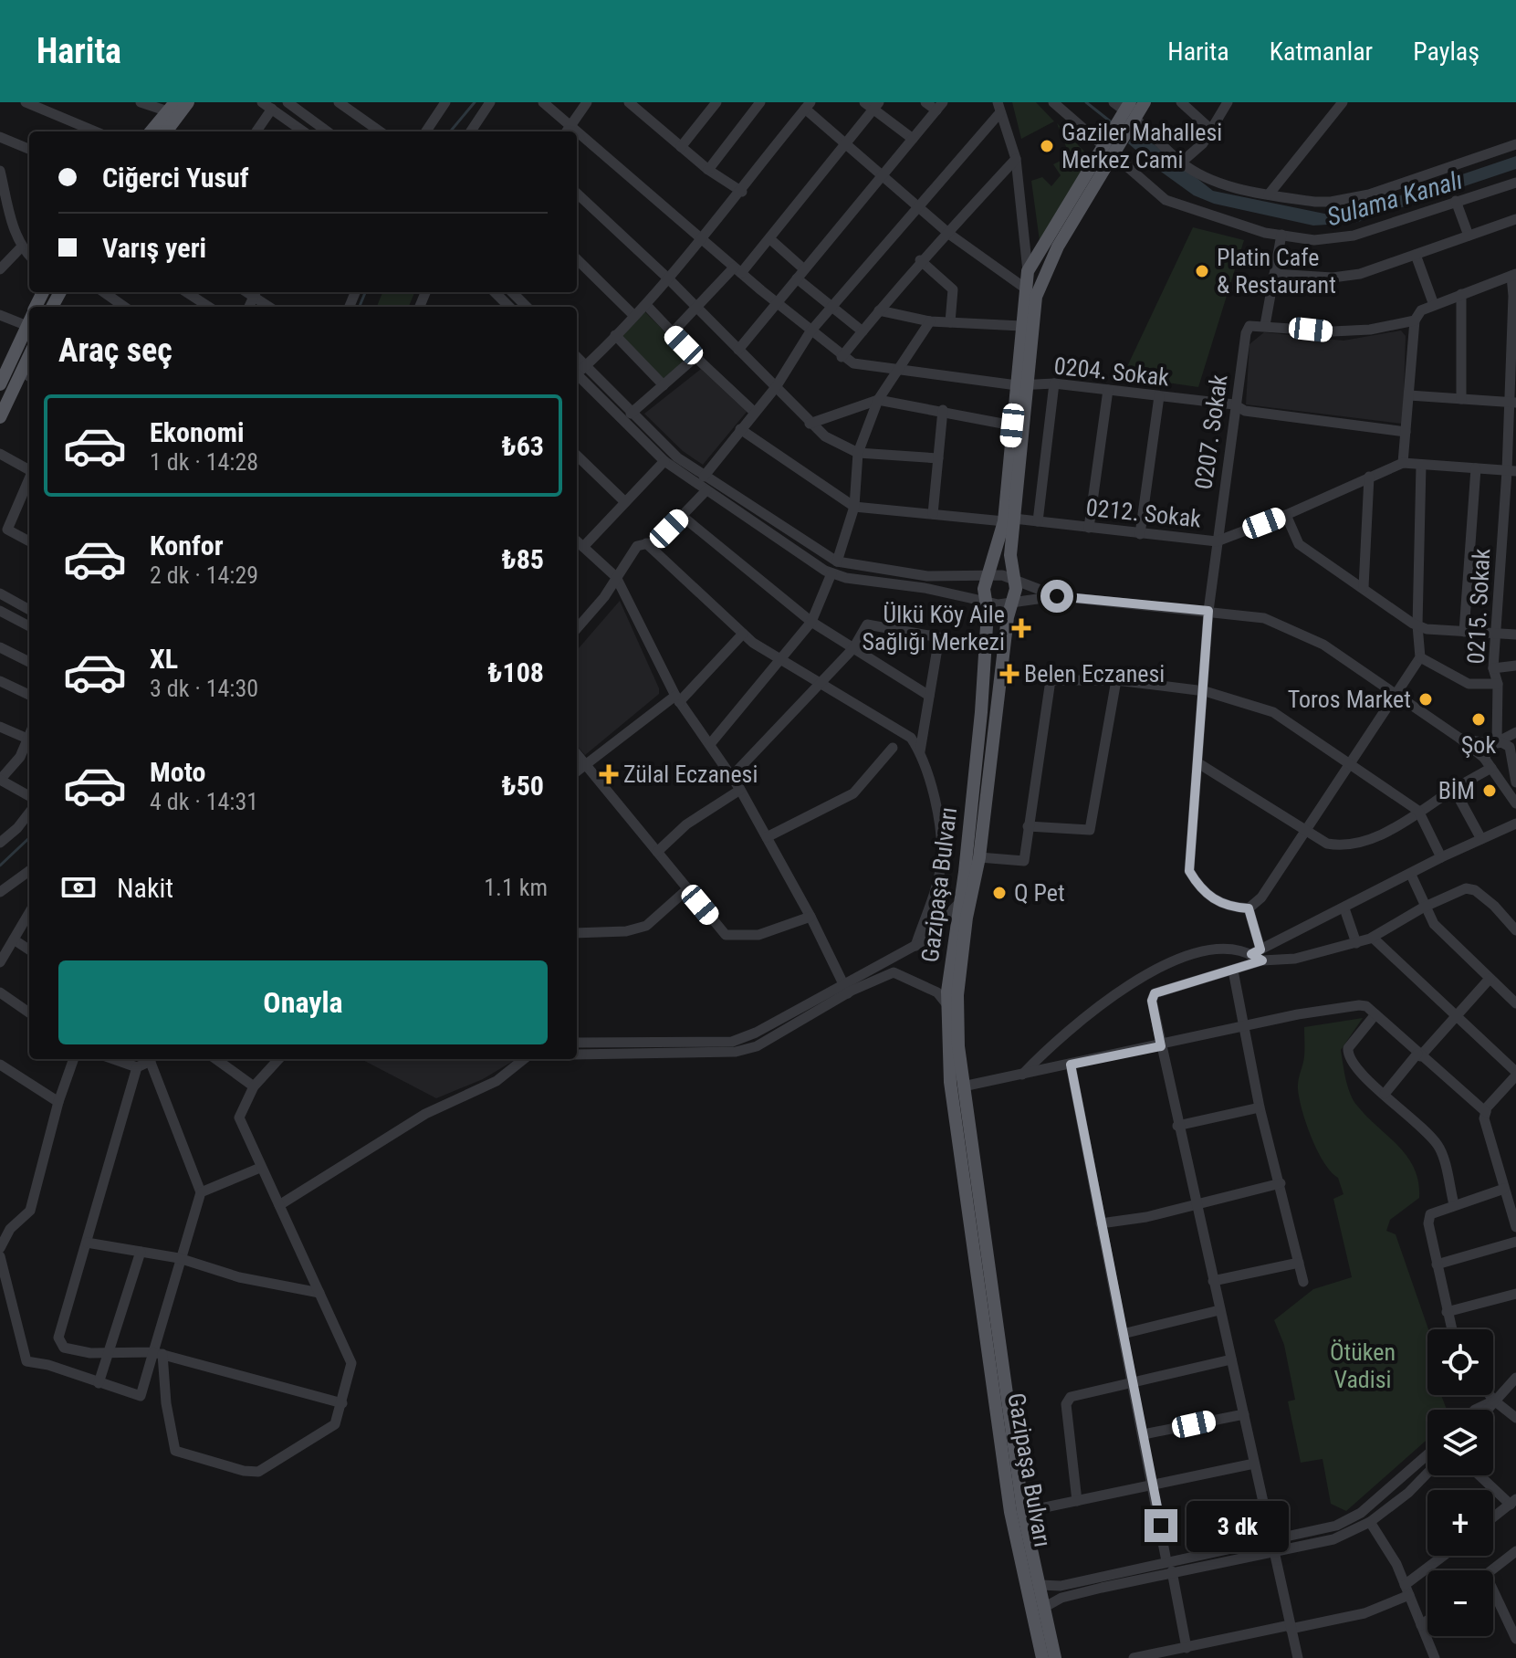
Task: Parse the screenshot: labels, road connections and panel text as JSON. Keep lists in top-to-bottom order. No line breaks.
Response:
{"streets":{"main road":["Gazipaşa Bulvarı"],"street":["0204. Sokak","0207. Sokak","0212. Sokak","0215. Sokak"]},"crossings":[["0204. Sokak","0207. Sokak"],["0204. Sokak","Gazipaşa Bulvarı"],["0207. Sokak","0212. Sokak"],["0212. Sokak","0215. Sokak"],["0212. Sokak","Gazipaşa Bulvarı"]],"water":["Sulama Kanalı"],"parks":["Ötüken Vadisi"],"places":{"other":["Gaziler Mahallesi Merkez Cami","Platin Cafe & Restaurant","Toros Market","Şok","BİM","Q Pet"],"health":["Ülkü Köy Aile Sağlığı Merkezi","Belen Eczanesi","Zülal Eczanesi"]},"page":{"header":"Harita","nav":["Harita","Katmanlar","Paylaş"],"banner":["Ciğerci Yusuf","Varış yeri"],"heading":"Araç seç","list":[{"name":"Ekonomi","note":"1 dk · 14:28","value":"₺63"},{"name":"Konfor","note":"2 dk · 14:29","value":"₺85"},{"name":"XL","note":"3 dk · 14:30","value":"₺108"},{"name":"Moto","note":"4 dk · 14:31","value":"₺50"}],"pay":["Nakit","1.1 km"],"buttons":"Onayla","map_buttons":["+","−"],"bubble":"3 dk"}}
